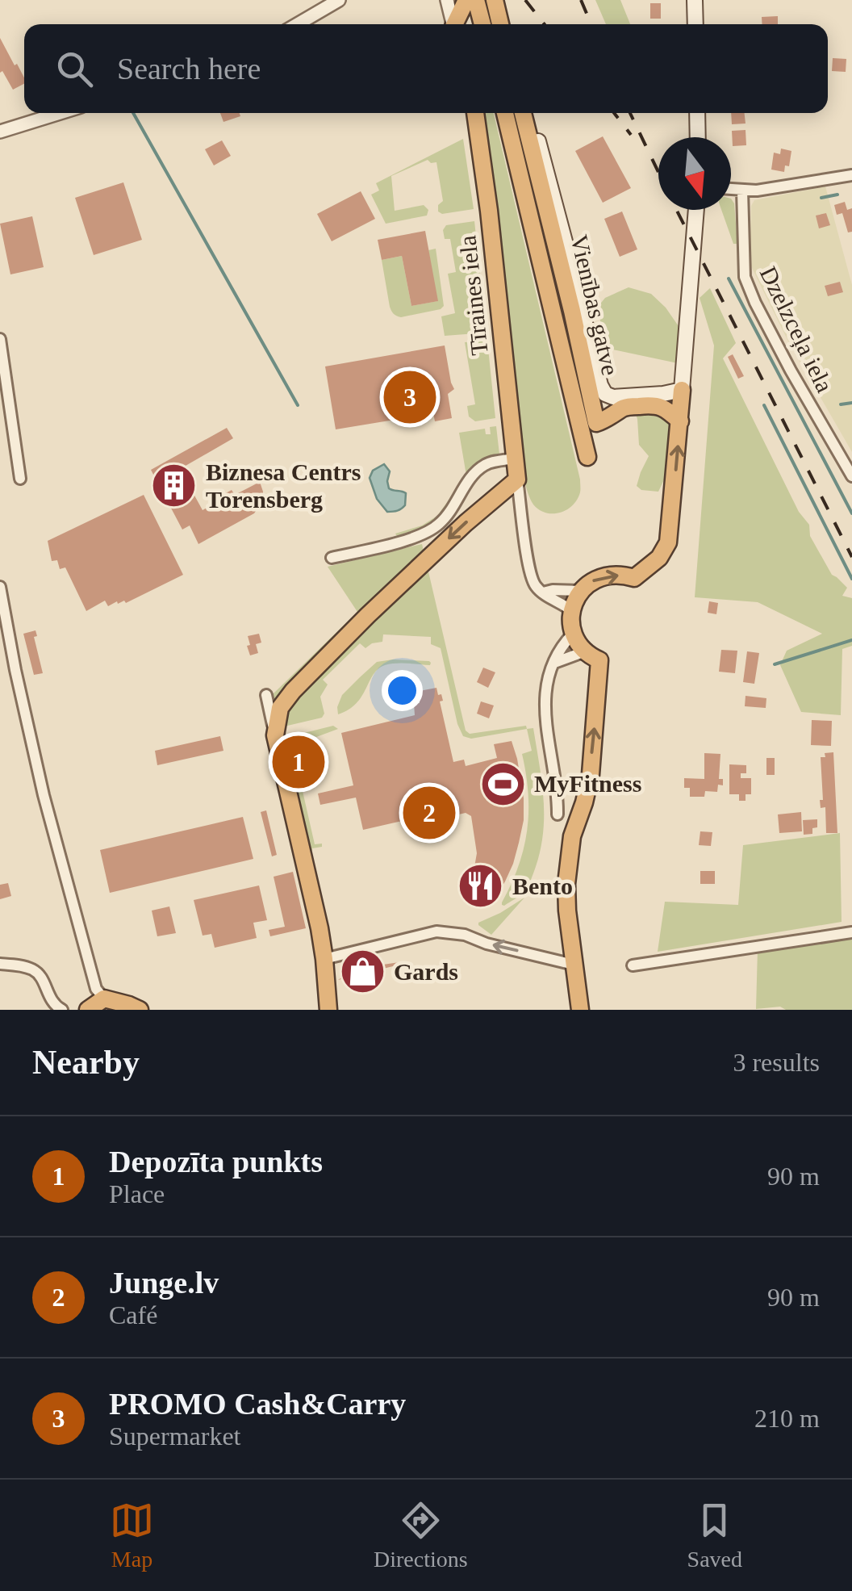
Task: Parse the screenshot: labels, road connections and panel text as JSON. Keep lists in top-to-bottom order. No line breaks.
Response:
{"streets":{"highway":["Tīraines iela","Vienības gatve"],"street":["Dzelzceļa iela"]},"places":{"building":["Biznesa Centrs Torensberg"],"sports":["MyFitness"],"restaurant":["Bento"],"shop":["Gards"]},"north":"bottom","page":{"search":"Search here","pins":["3","1","2"],"heading":["Nearby","3 results"],"list":[{"mark":"1","name":"Depozīta punkts","note":"Place","value":"90 m"},{"mark":"2","name":"Junge.lv","note":"Café","value":"90 m"},{"mark":"3","name":"PROMO Cash&Carry","note":"Supermarket","value":"210 m"}],"nav":["Map","Directions","Saved"]}}
